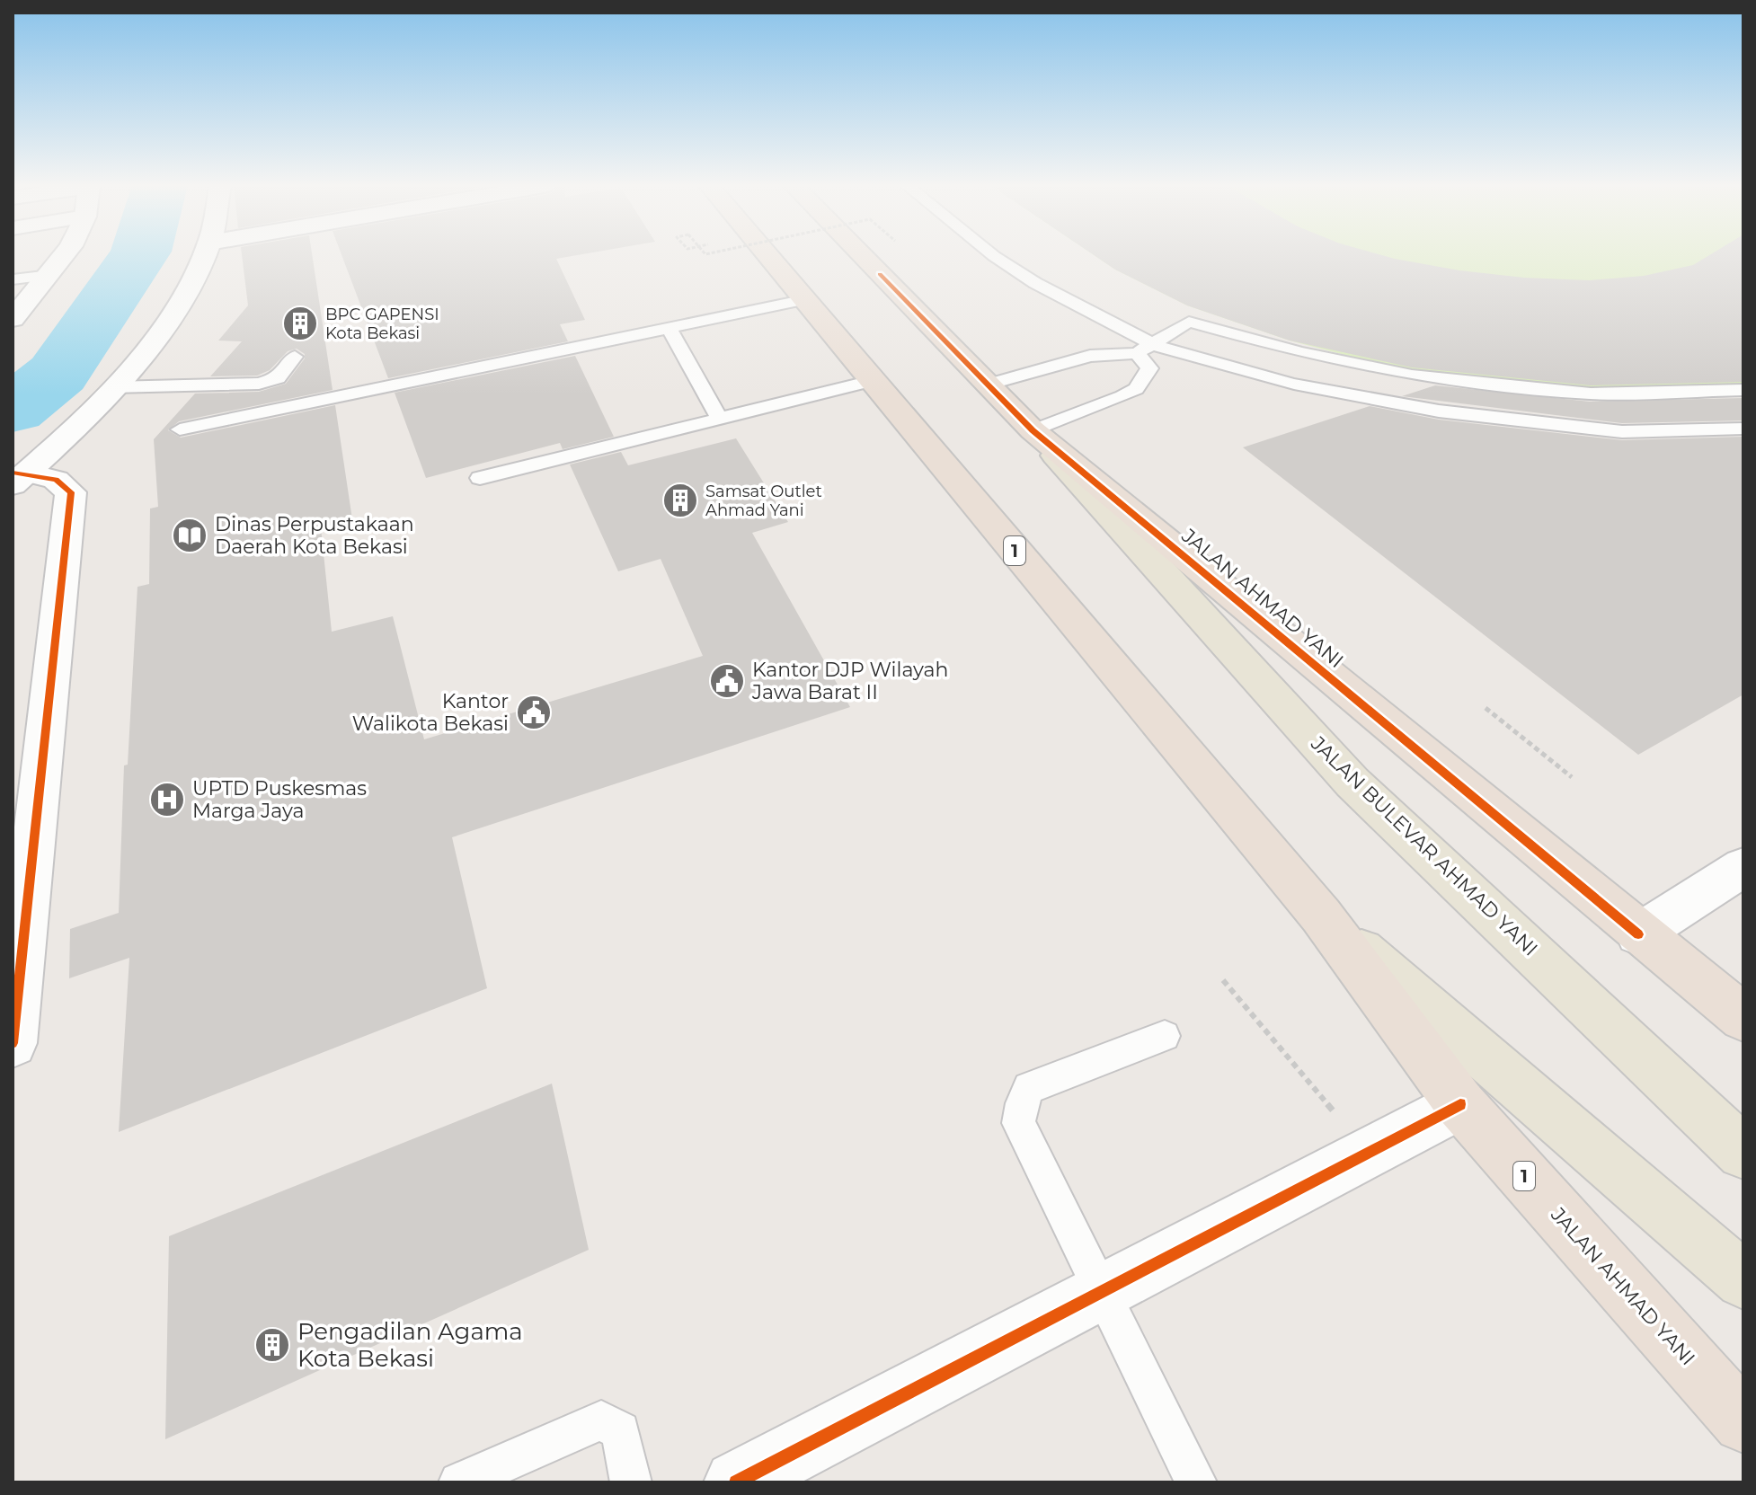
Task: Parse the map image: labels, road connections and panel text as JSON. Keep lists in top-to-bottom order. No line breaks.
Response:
{"streets":{"highway":["1","JALAN AHMAD YANI"],"main road":["JALAN BULEVAR AHMAD YANI"]},"crossings":[["JALAN AHMAD YANI","JALAN BULEVAR AHMAD YANI"]],"places":{"building":["BPC GAPENSI Kota Bekasi","Samsat Outlet Ahmad Yani","Pengadilan Agama Kota Bekasi"],"library":["Dinas Perpustakaan Daerah Kota Bekasi"],"public building":["Kantor DJP Wilayah Jawa Barat II","Kantor Walikota Bekasi"],"hospital":["UPTD Puskesmas Marga Jaya"]}}
